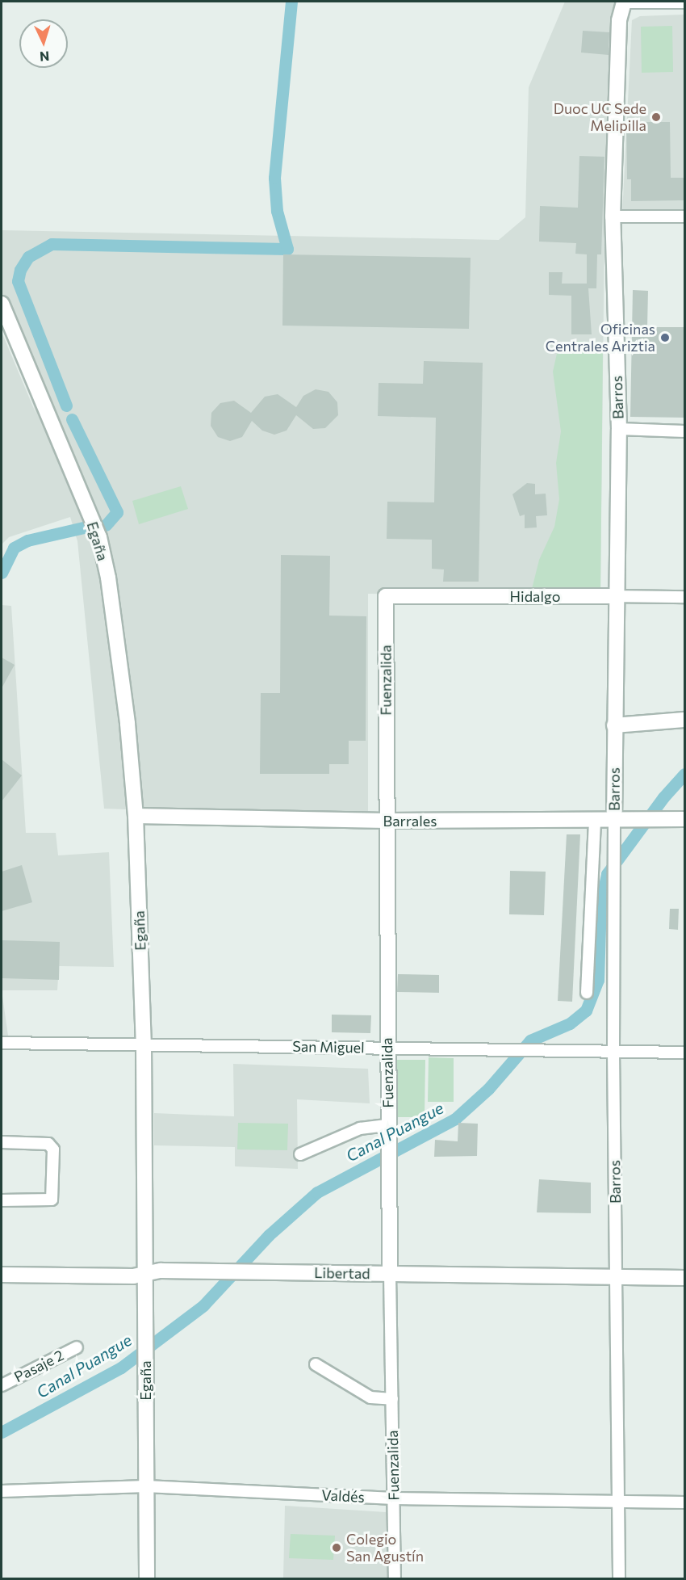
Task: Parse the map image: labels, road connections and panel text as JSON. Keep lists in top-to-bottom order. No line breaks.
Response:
{"streets":{"street":["Barros","Egaña","Hidalgo","Fuenzalida","Barrales","San Miguel","Libertad","Pasaje 2","Valdés"]},"crossings":[["Barros","Hidalgo"],["Barros","Barrales"],["Barros","San Miguel"],["Barros","Libertad"],["Barros","Valdés"],["Egaña","Barrales"],["Egaña","San Miguel"],["Egaña","Libertad"],["Egaña","Valdés"],["Hidalgo","Fuenzalida"],["Fuenzalida","Barrales"],["Fuenzalida","San Miguel"],["Fuenzalida","Libertad"],["Fuenzalida","Valdés"]],"water":["Canal Puangue"],"places":["Duoc UC Sede Melipilla","Oficinas Centrales Ariztia","Colegio San Agustín"],"north":"bottom"}
